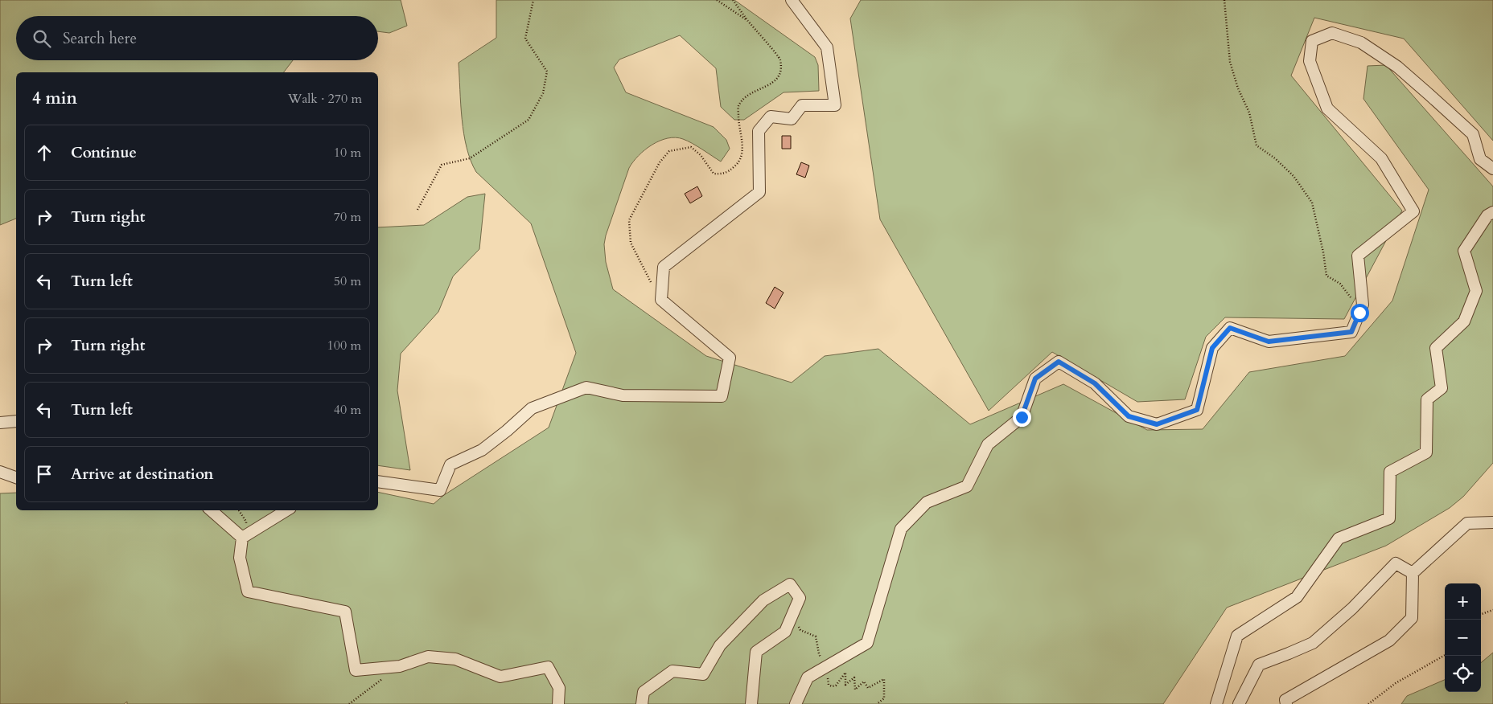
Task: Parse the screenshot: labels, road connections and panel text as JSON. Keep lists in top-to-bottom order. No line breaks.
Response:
{"page":{"search":"Search here","heading":["4 min","Walk · 270 m"],"list":[["Continue","10 m"],["Turn right","70 m"],["Turn left","50 m"],["Turn right","100 m"],["Turn left","40 m"],"Arrive at destination"],"map_buttons":["+","−"]}}
